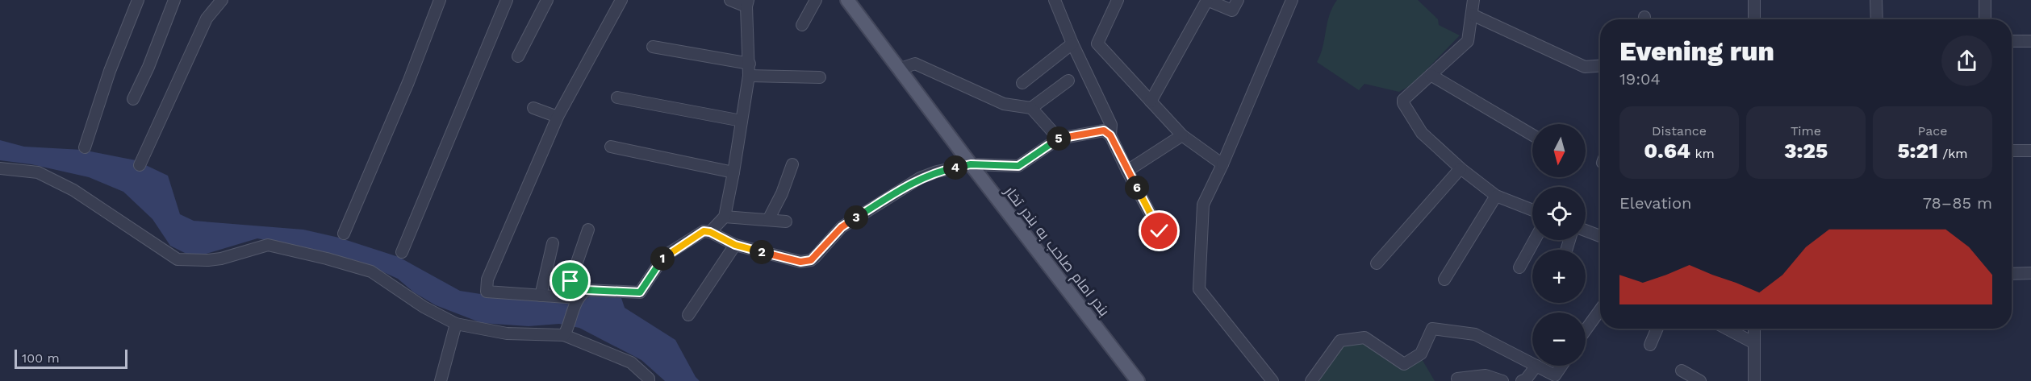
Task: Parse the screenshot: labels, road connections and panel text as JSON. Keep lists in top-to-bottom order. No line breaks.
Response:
{"streets":{"main road":["بندر امام صاحب به بندر تخار"]},"scale_bar":"100 m","north":"bottom","page":{"heading":["Evening run","19:04"],"stats":[["Distance","0.64 km"],["Time","3:25"],["Pace","5:21 /km"]],"map_buttons":["+","−"],"pins":["5","4","6","3","2","1"],"chart":["Elevation","78–85 m"],"scale":"100 m"}}
